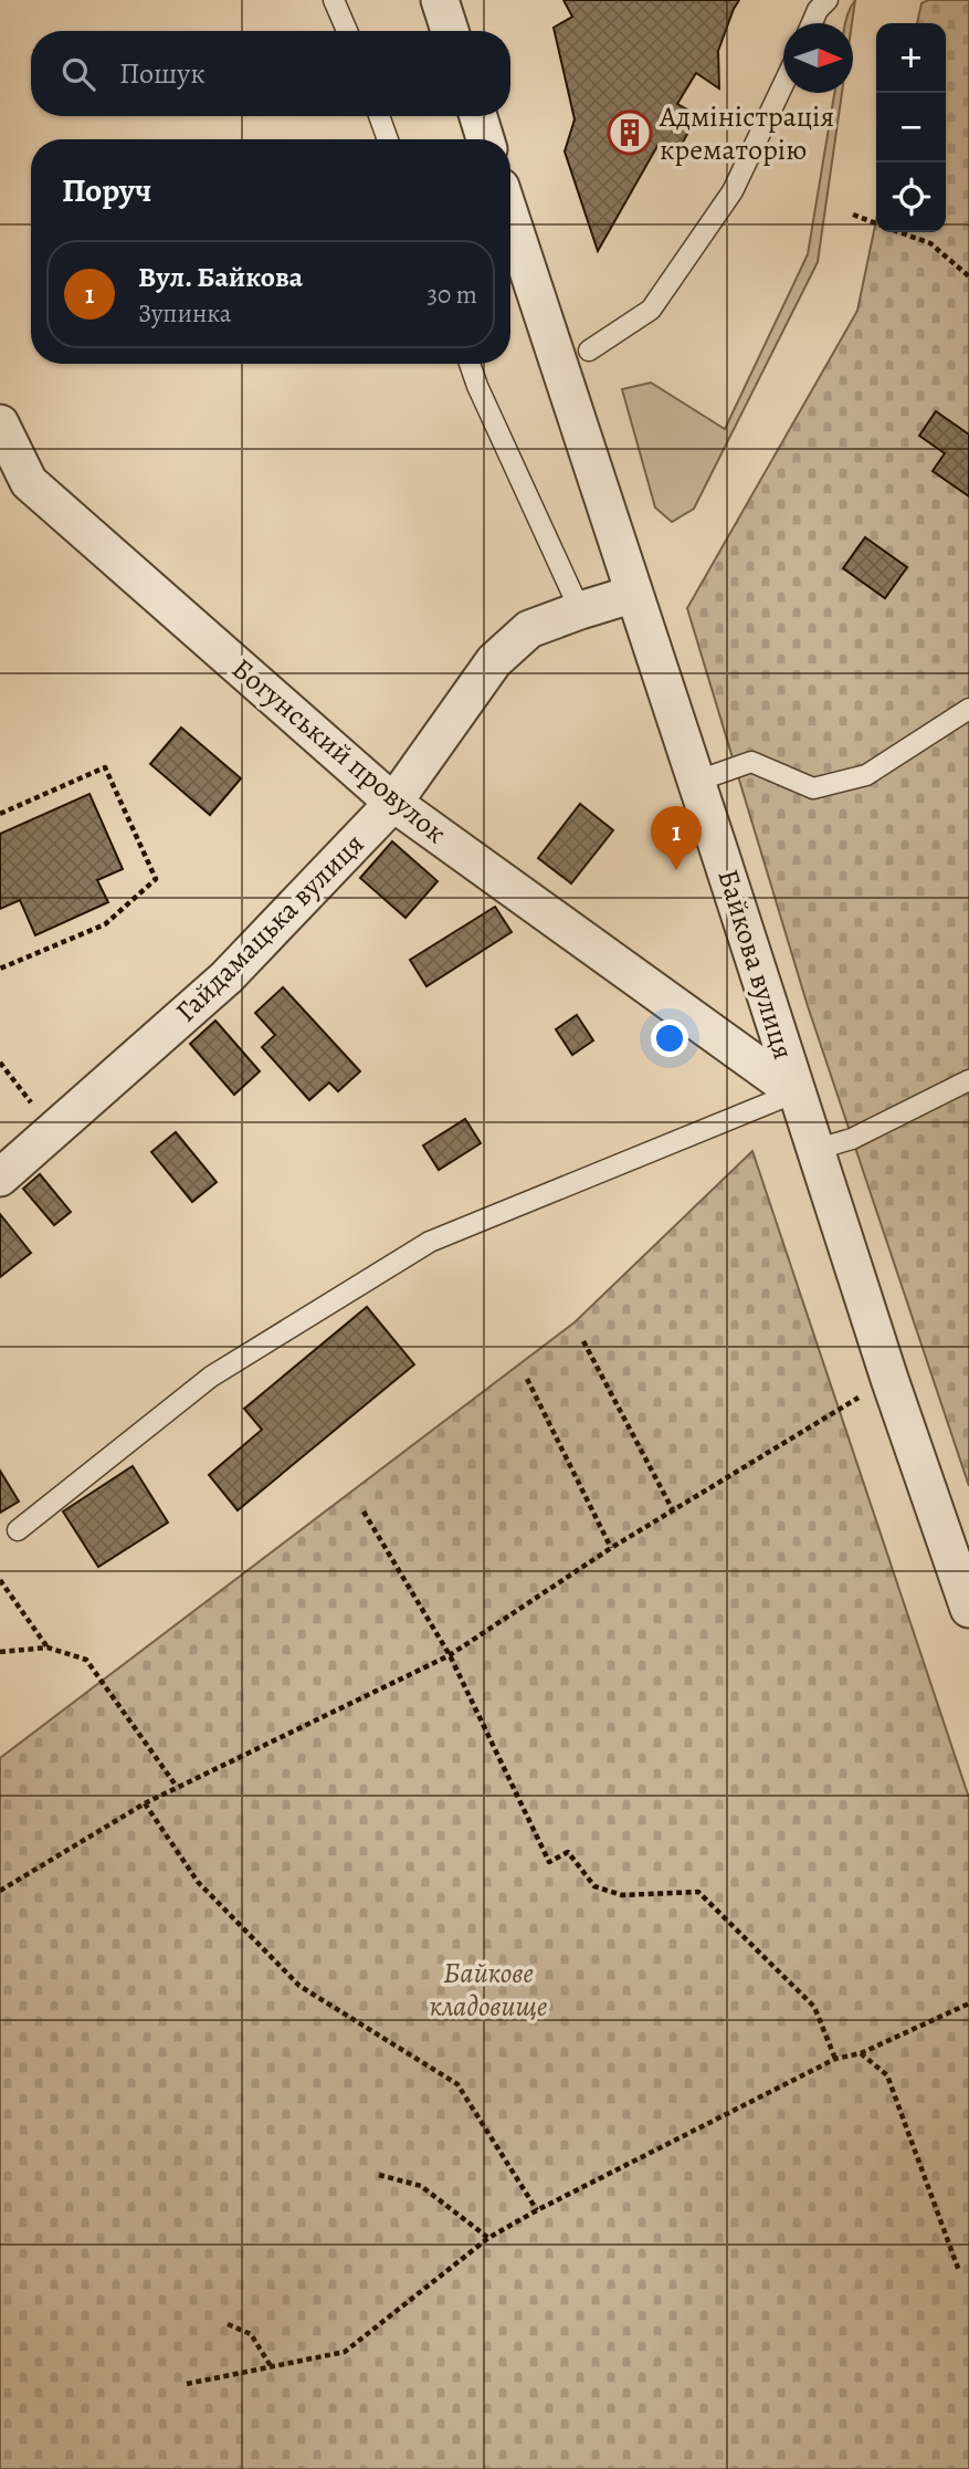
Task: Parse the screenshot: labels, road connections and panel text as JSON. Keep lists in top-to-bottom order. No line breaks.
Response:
{"streets":{"street":["Богунський провулок","Гайдамацька вулиця","Байкова вулиця"]},"crossings":[["Богунський провулок","Гайдамацька вулиця"],["Богунський провулок","Байкова вулиця"],["Гайдамацька вулиця","Байкова вулиця"]],"parks":["Байкове кладовище"],"places":{"building":["Адміністрація крематорію"]},"north":"right","page":{"map_buttons":["+","−"],"search":"Пошук","heading":"Поруч","list":[{"mark":"1","name":"Вул. Байкова","note":"Зупинка","value":"30 m"}],"pins":"1"}}
